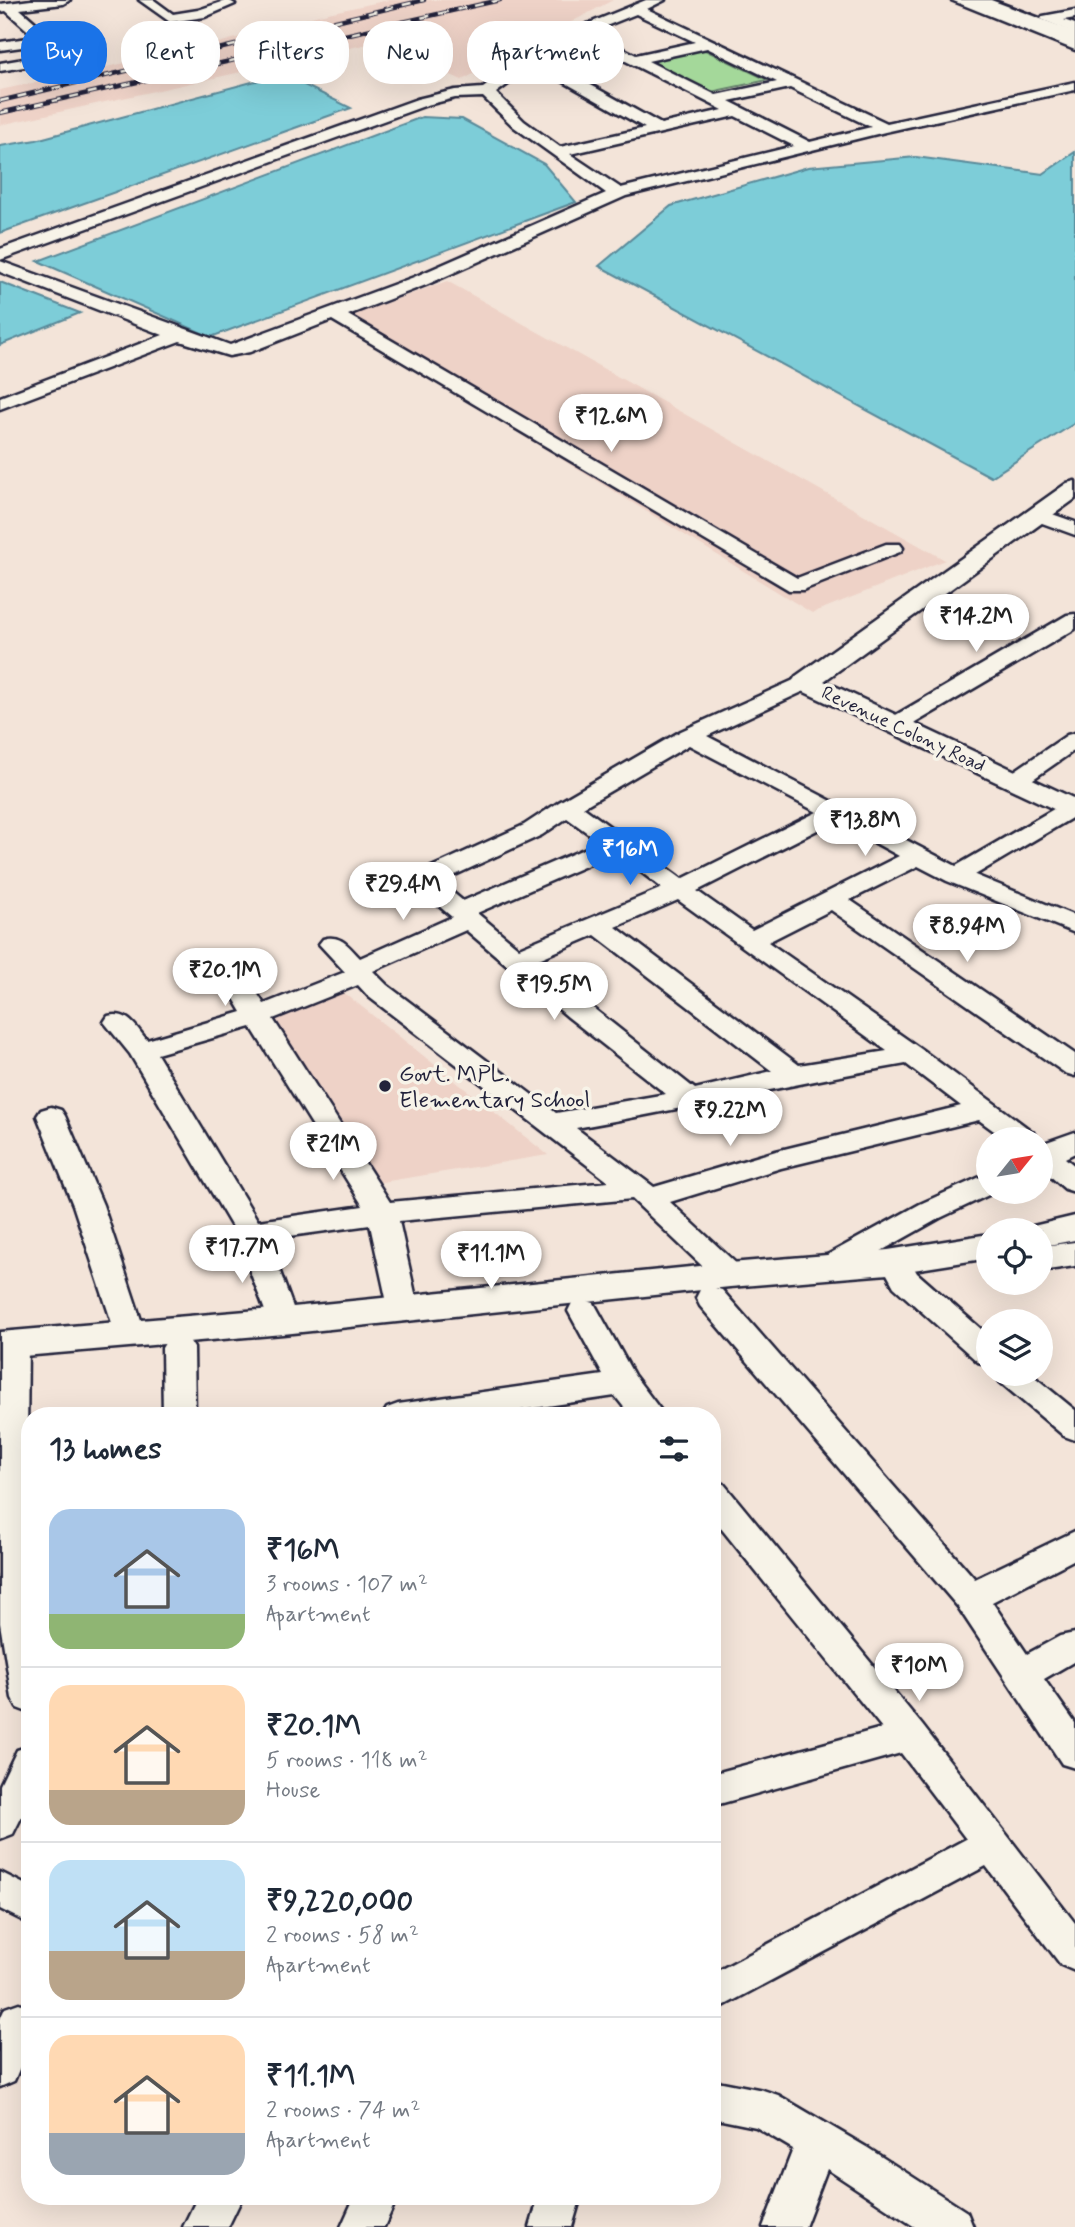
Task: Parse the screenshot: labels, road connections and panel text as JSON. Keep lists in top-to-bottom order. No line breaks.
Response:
{"streets":{"street":["Revenue Colony Road"]},"places":["Govt. MPL. Elementary School"],"north":"top right","page":{"chip":["Buy","Rent","Filters","New","Apartment"],"price":["₹12.6M","₹14.2M","₹13.8M","₹16M","₹29.4M","₹8.94M","₹20.1M","₹19.5M","₹9.22M","₹21M","₹17.7M","₹11.1M","₹10M"],"heading":"13 homes","list":[{"name":"₹16M","note":"3 rooms · 107 m² · Apartment"},{"name":"₹20.1M","note":"5 rooms · 118 m² · House"},{"name":"₹9,220,000","note":"2 rooms · 58 m² · Apartment"},{"name":"₹11.1M","note":"2 rooms · 74 m² · Apartment"}]}}
